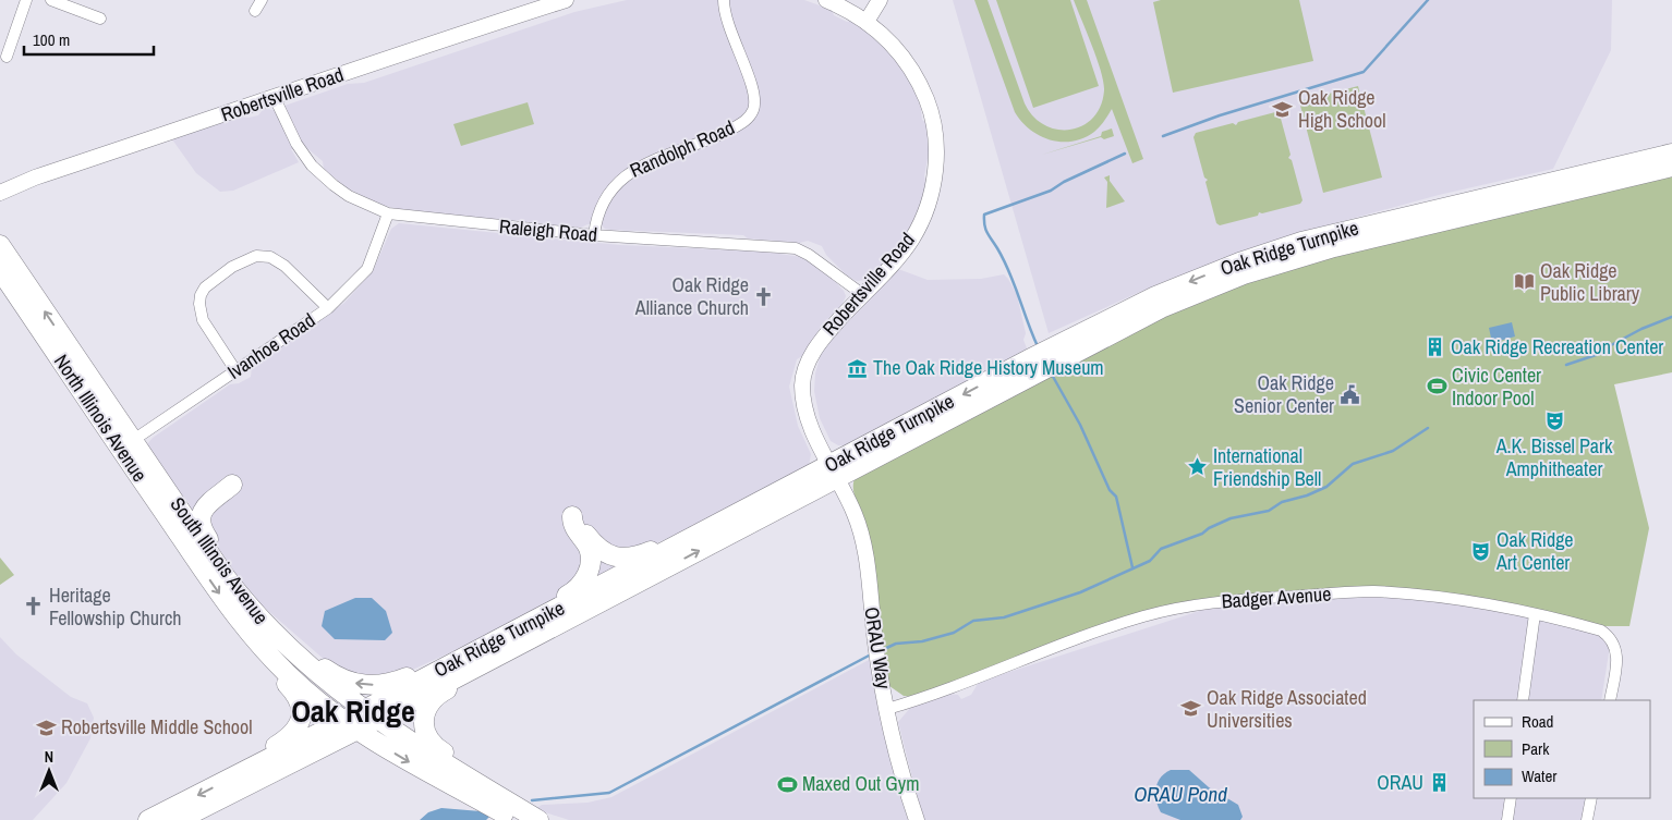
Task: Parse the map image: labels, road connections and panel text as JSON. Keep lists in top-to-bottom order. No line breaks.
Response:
{"streets":{"highway":["Oak Ridge Turnpike","North Illinois Avenue","South Illinois Avenue"],"street":["Robertsville Road","Randolph Road","Raleigh Road","Ivanhoe Road","Badger Avenue","ORAU Way"]},"crossings":[["Robertsville Road","Raleigh Road"],["Robertsville Road","Oak Ridge Turnpike"],["Robertsville Road","ORAU Way"],["Randolph Road","Raleigh Road"],["Raleigh Road","Ivanhoe Road"],["Oak Ridge Turnpike","North Illinois Avenue"],["Oak Ridge Turnpike","South Illinois Avenue"],["Oak Ridge Turnpike","ORAU Way"],["Ivanhoe Road","North Illinois Avenue"],["Ivanhoe Road","South Illinois Avenue"],["North Illinois Avenue","South Illinois Avenue"],["Badger Avenue","ORAU Way"]],"one_way":["North Illinois Avenue"],"districts":["Oak Ridge"],"water":["ORAU Pond"],"places":{"school or university":["Oak Ridge High School","Oak Ridge Associated Universities","Robertsville Middle School"],"library":["Oak Ridge Public Library"],"church":["Oak Ridge Alliance Church","Heritage Fellowship Church"],"building":["Oak Ridge Recreation Center","ORAU"],"museum":["The Oak Ridge History Museum"],"sports":["Civic Center Indoor Pool","Maxed Out Gym"],"public building":["Oak Ridge Senior Center"],"theatre":["A.K. Bissel Park Amphitheater","Oak Ridge Art Center"],"place":["International Friendship Bell"]},"legend":["Road","Park","Water"],"scale_bar":"100 m","north":"top"}
